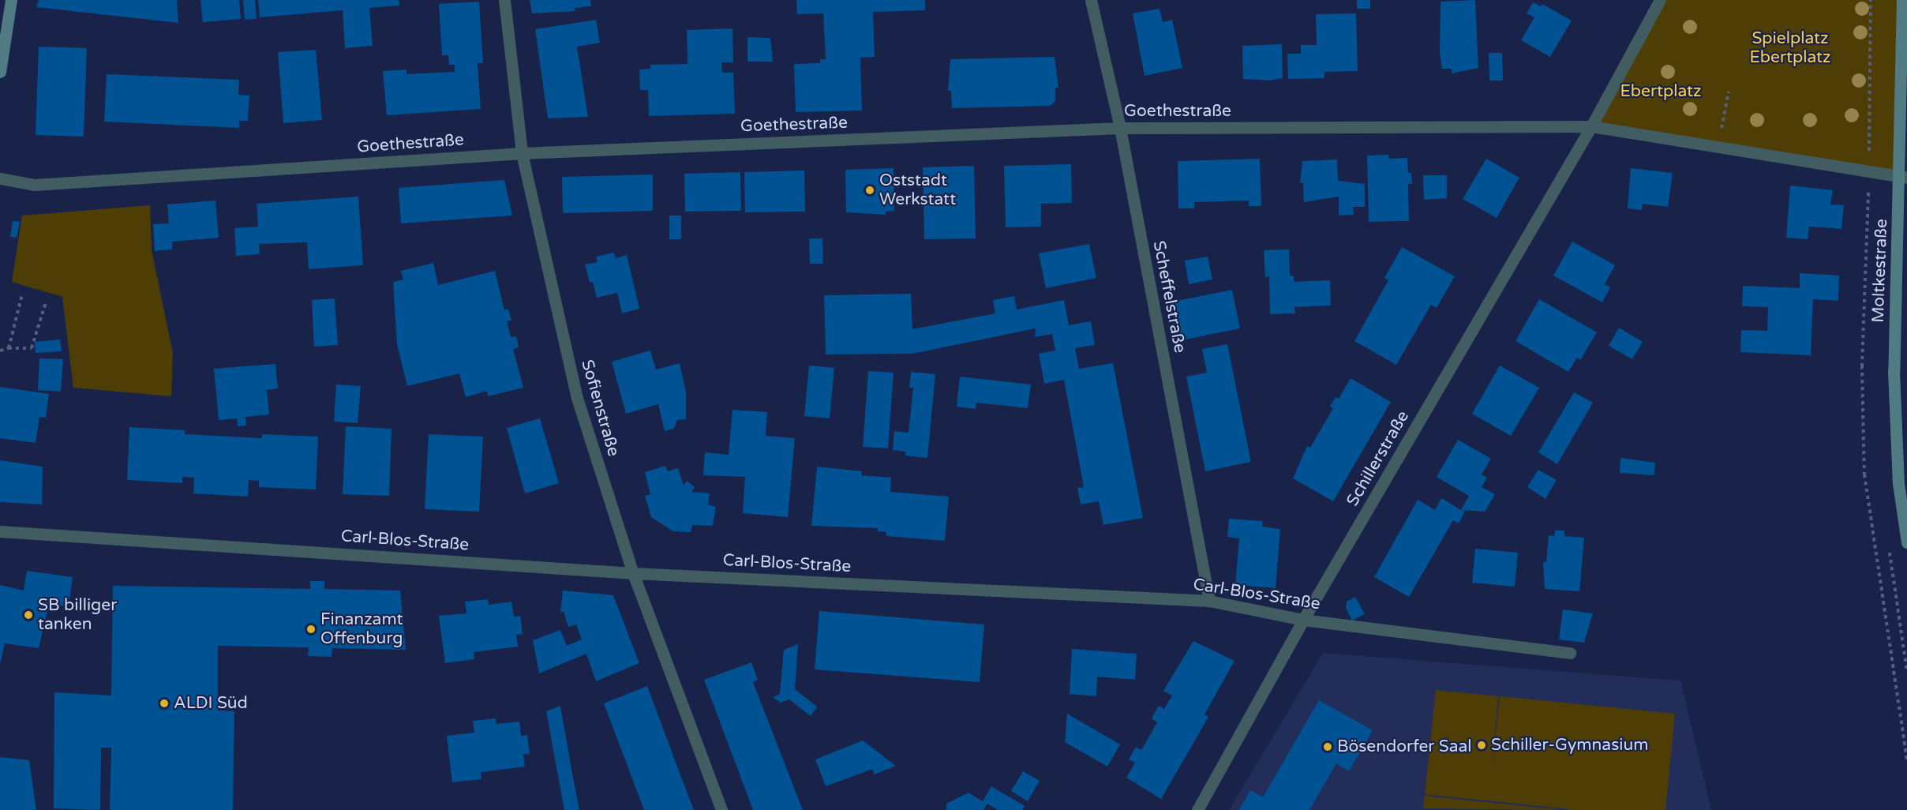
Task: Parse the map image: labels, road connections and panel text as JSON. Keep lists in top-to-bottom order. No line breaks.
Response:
{"streets":{"street":["Goethestraße","Moltkestraße","Scheffelstraße","Sofienstraße","Schillerstraße","Carl-Blos-Straße"]},"crossings":[["Goethestraße","Scheffelstraße"],["Goethestraße","Sofienstraße"],["Goethestraße","Schillerstraße"],["Scheffelstraße","Carl-Blos-Straße"],["Sofienstraße","Carl-Blos-Straße"],["Schillerstraße","Carl-Blos-Straße"]],"parks":["Spielplatz Ebertplatz","Ebertplatz"],"places":["Oststadt Werkstatt","SB billiger tanken","Finanzamt Offenburg","ALDI Süd","Schiller-Gymnasium","Bösendorfer Saal"]}
